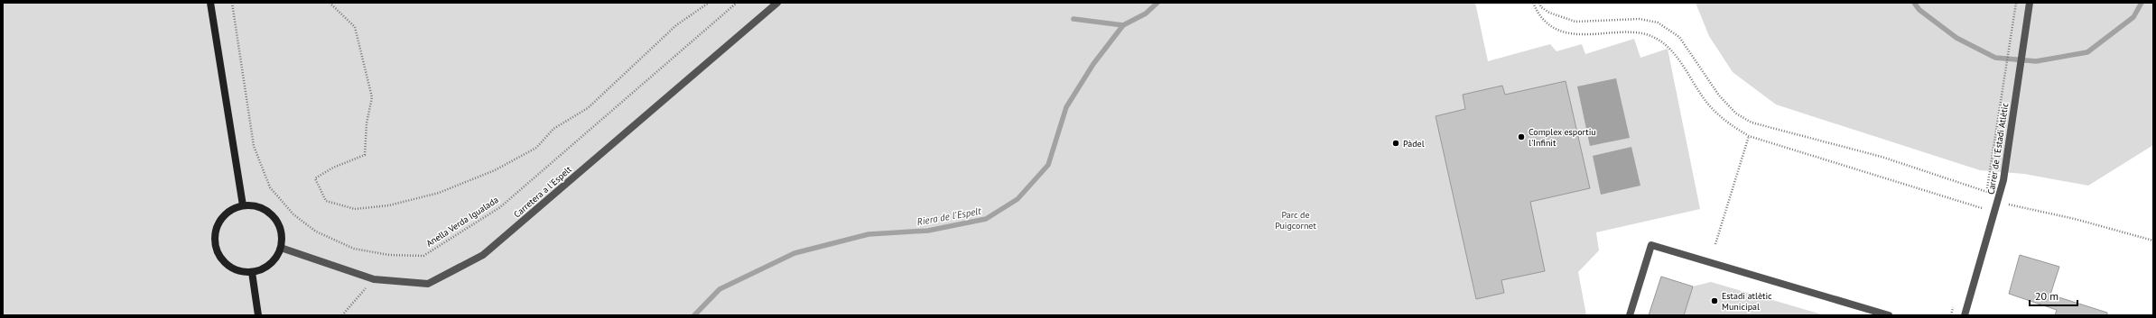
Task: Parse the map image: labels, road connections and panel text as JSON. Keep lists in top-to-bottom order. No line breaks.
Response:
{"streets":{"street":["Carrer de l'Estadi Atlètic","Carretera a l'Espelt"],"path":["Anella Verda Igualada"]},"water":["Riera de l'Espelt"],"parks":["Parc de Puigcornet"],"places":["Complex esportiu l'Infinit","Pàdel","Estadi atlètic Municipal"],"scale_bar":"20 m"}
